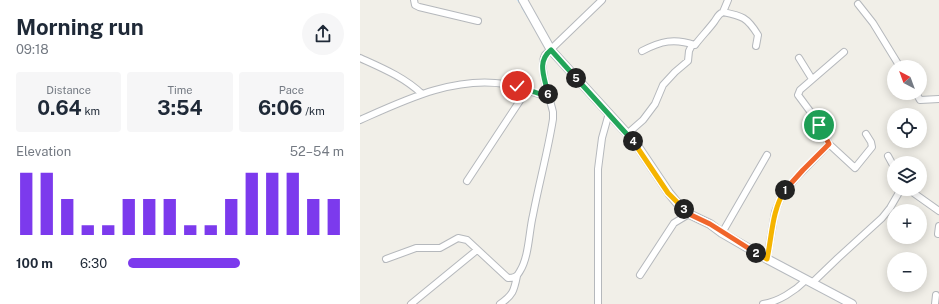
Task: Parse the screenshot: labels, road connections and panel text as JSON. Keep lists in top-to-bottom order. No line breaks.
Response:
{"north":"top left","page":{"heading":["Morning run","09:18"],"map_buttons":["+","−"],"stats":[["Distance","0.64 km"],["Time","3:54"],["Pace","6:06 /km"]],"pins":["5","6","4","1","3","2"],"chart":["Elevation","52–54 m"],"list":[{"name":"100 m","note":"6:30"}]}}
